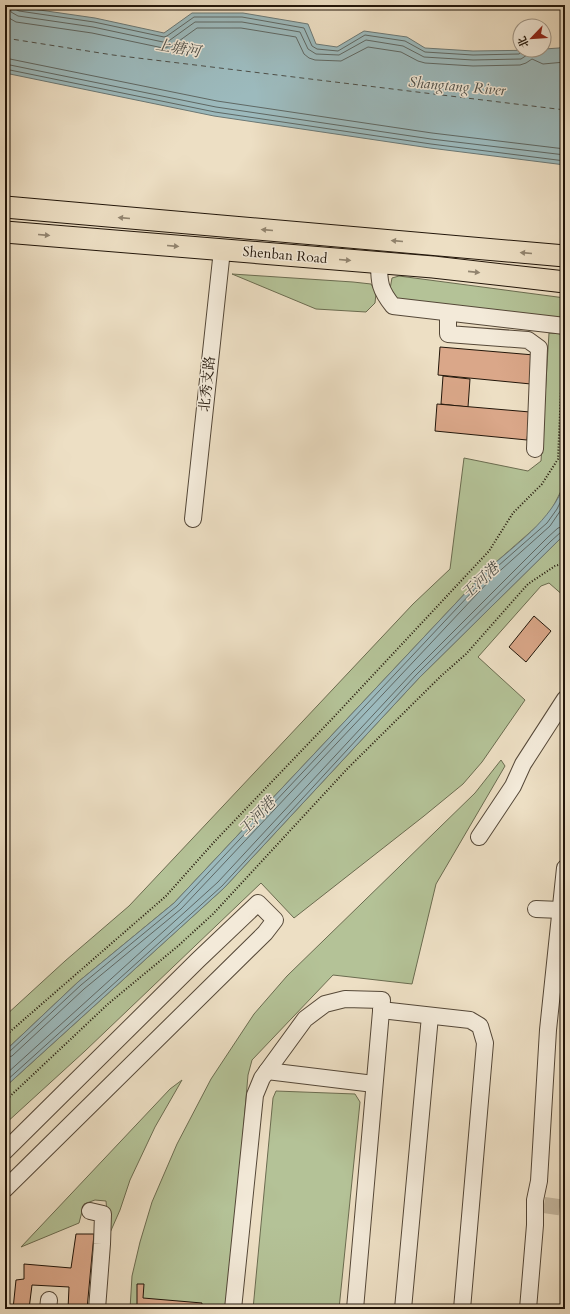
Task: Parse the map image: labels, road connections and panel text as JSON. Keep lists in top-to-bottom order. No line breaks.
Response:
{"streets":{"main road":["Shenban Road"],"street":["北秀支路"]},"crossings":[["Shenban Road","北秀支路"]],"water":["上塘河","Shangtang River","王河港"],"north":"bottom left"}
